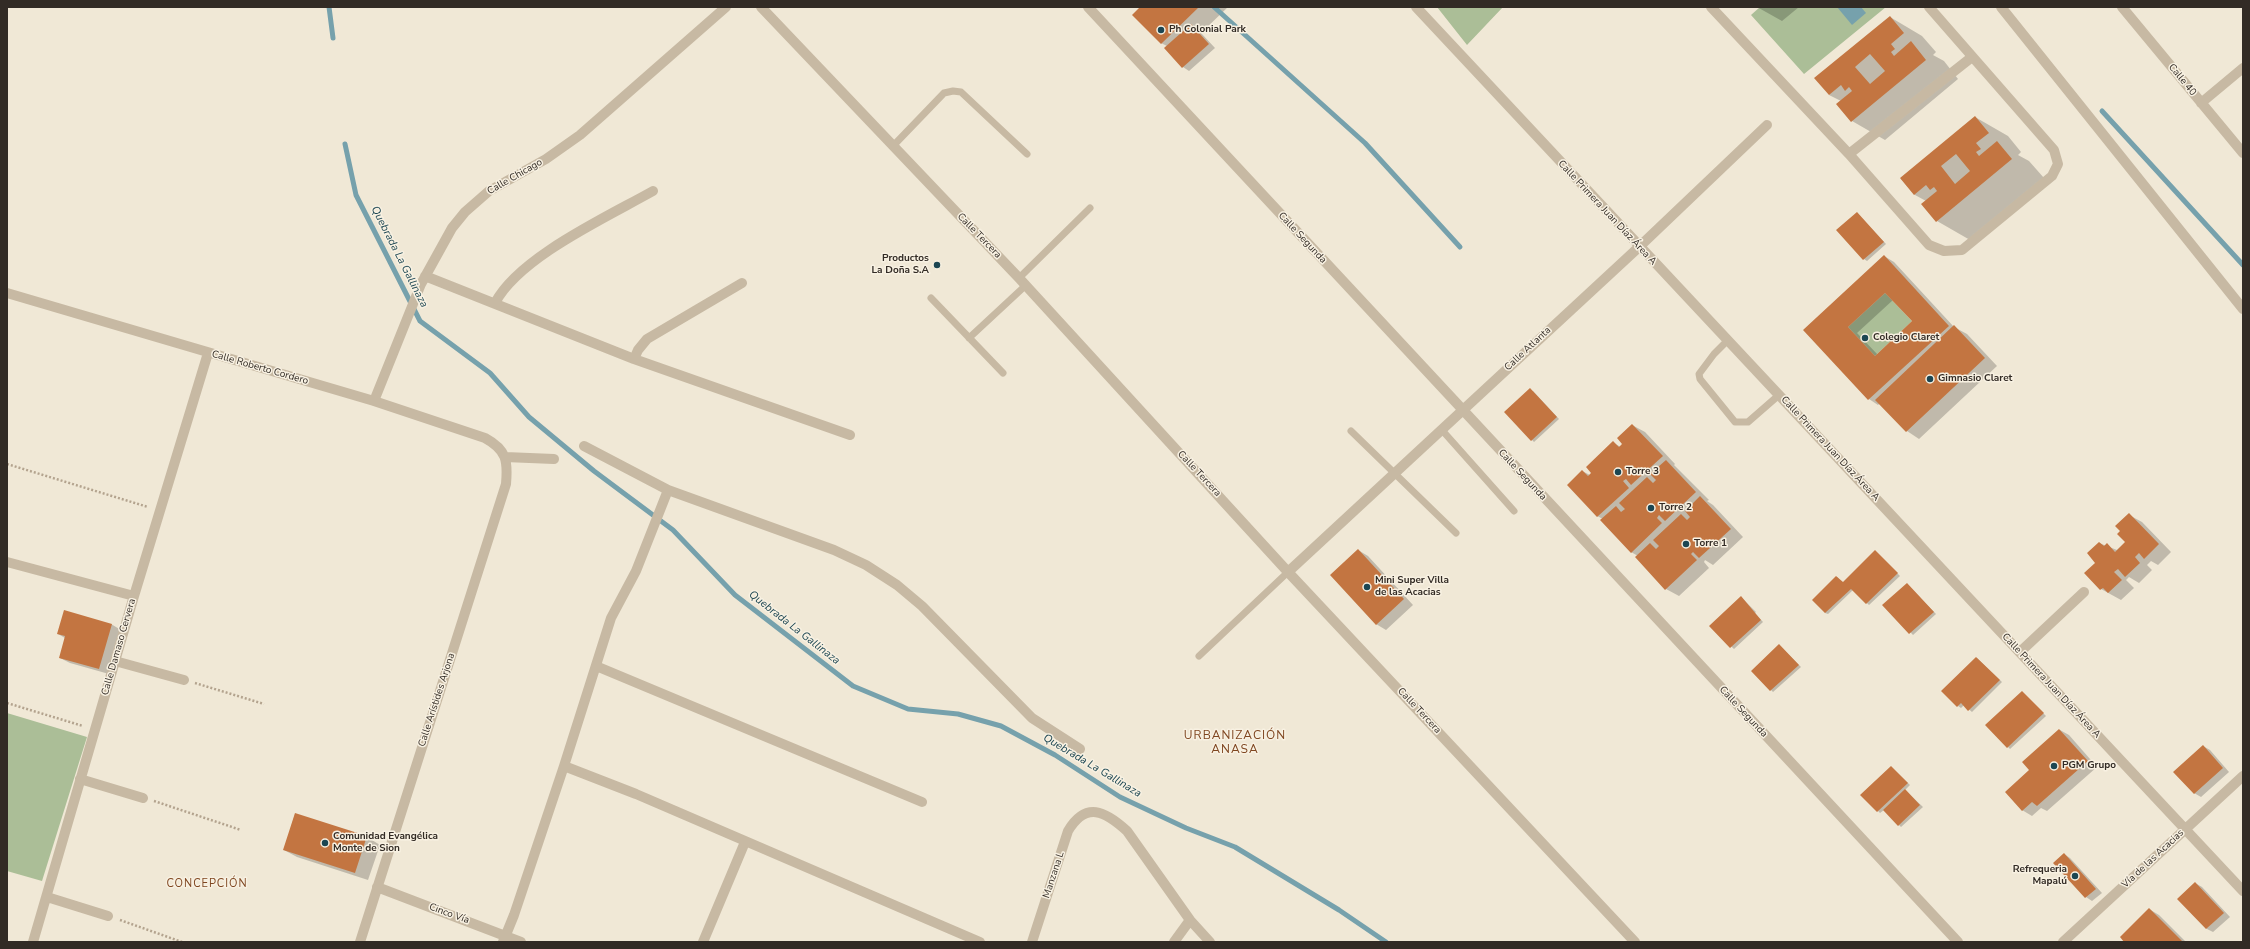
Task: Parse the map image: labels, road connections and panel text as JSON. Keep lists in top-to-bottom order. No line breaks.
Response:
{"streets":{"street":["Calle 40","Calle Chicago","Calle Primera Juan Díaz Área A","Calle Tercera","Calle Segunda","Calle Atlanta","Calle Roberto Cordero","Calle Damaso Cervera","Calle Arístides Arjona","Vía de las Acacias","Manzana L","Cinco Vía"]},"crossings":[["Calle Chicago","Calle Roberto Cordero"],["Calle Primera Juan Díaz Área A","Calle Atlanta"],["Calle Primera Juan Díaz Área A","Vía de las Acacias"],["Calle Tercera","Calle Atlanta"],["Calle Segunda","Calle Atlanta"],["Calle Roberto Cordero","Calle Damaso Cervera"],["Calle Roberto Cordero","Calle Arístides Arjona"],["Calle Arístides Arjona","Cinco Vía"]],"districts":["URBANIZACIÓN ANASA","CONCEPCIÓN"],"water":["Quebrada La Gallinaza"],"places":["Ph Colonial Park","Productos La Doña S.A","Colegio Claret","Gimnasio Claret","Torre 3","Torre 2","Torre 1","Mini Super Villa de las Acacias","PGM Grupo","Comunidad Evangélica Monte de Sion","Refrequeria Mapalú"]}
